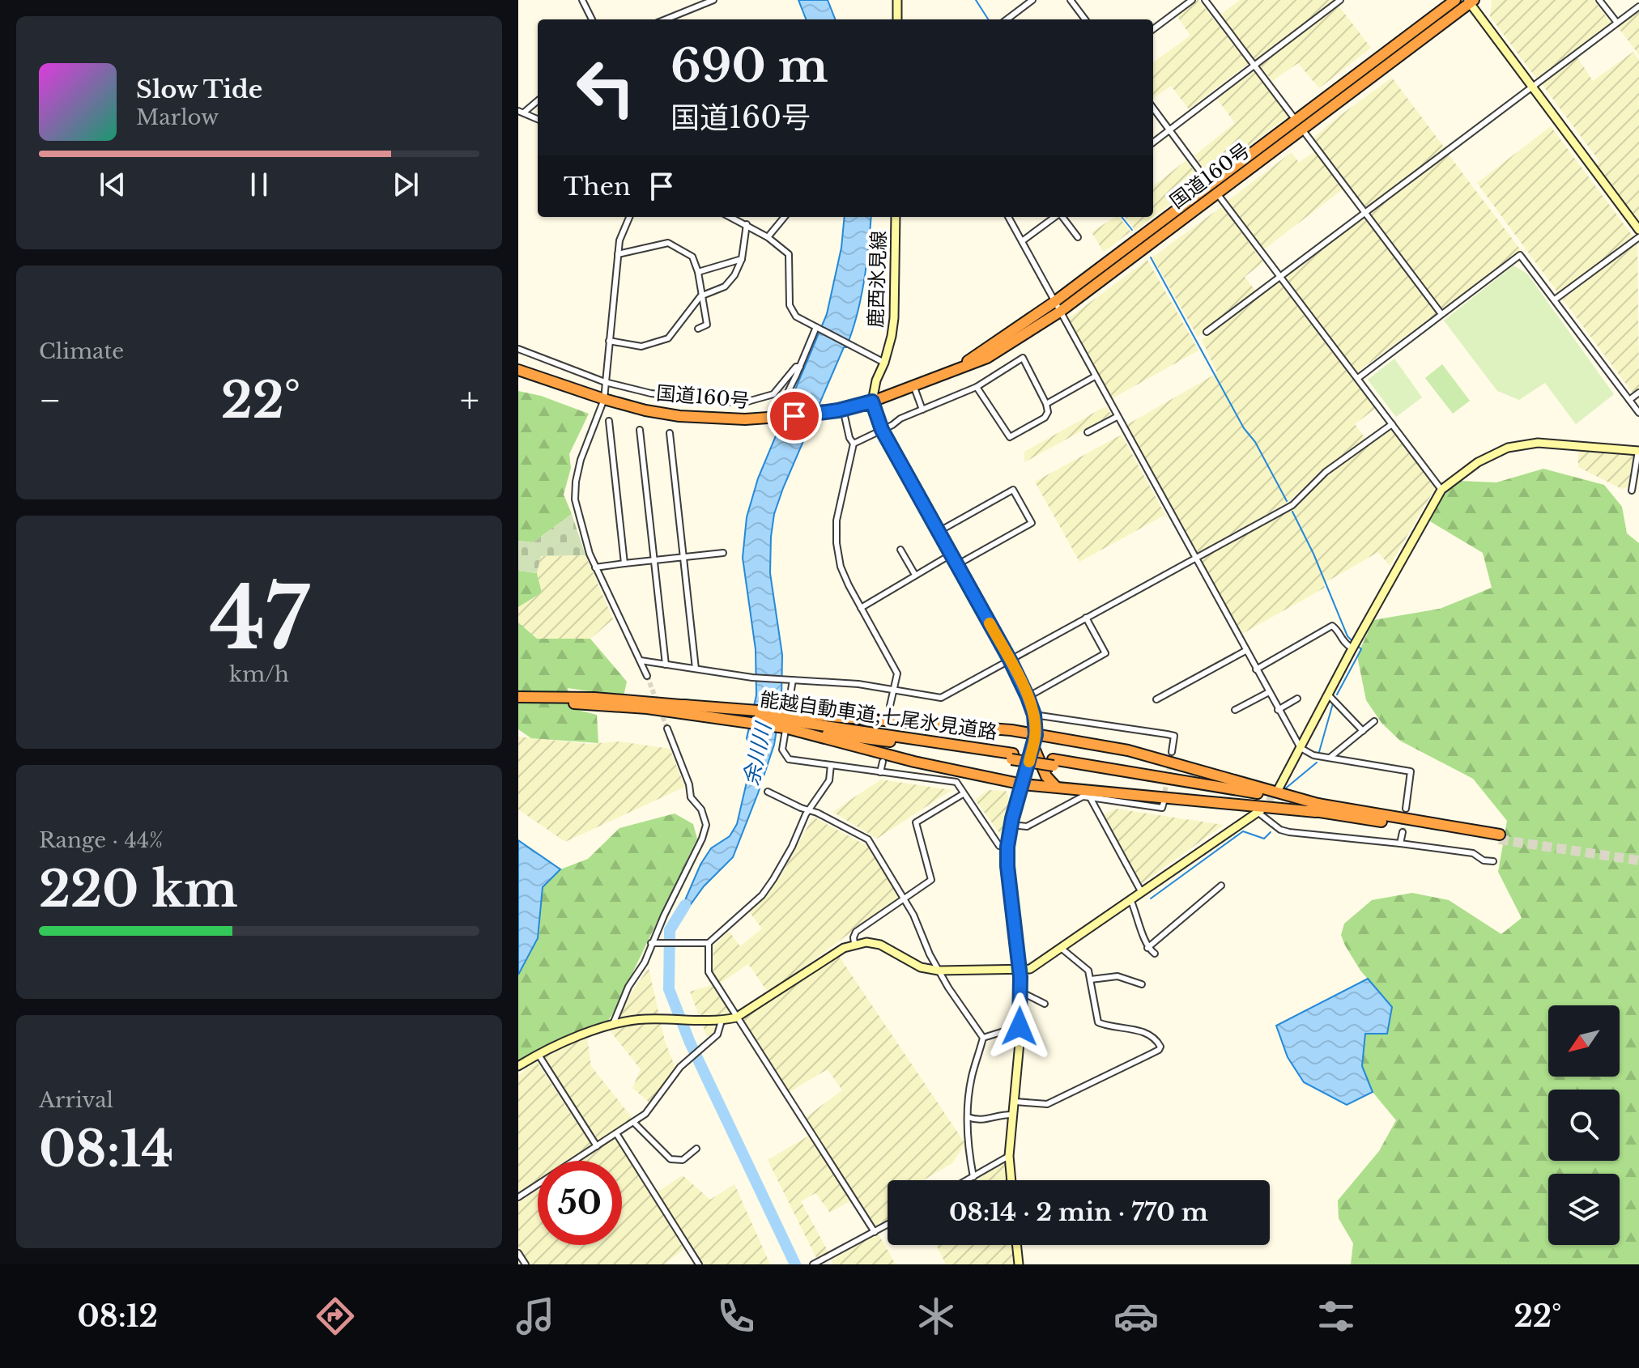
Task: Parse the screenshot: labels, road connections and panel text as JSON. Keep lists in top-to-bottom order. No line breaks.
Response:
{"streets":{"highway":["国道160号","能越自動車道;七尾氷見道路"],"street":["鹿西氷見線"]},"crossings":[["国道160号","鹿西氷見線"]],"water":["余川川"],"north":"bottom left","page":{"turn":["690 m","国道160号"],"song":["Slow Tide","Marlow"],"then":"Then","tile":["Climate",["47","km/h"],["Range · 44%","220 km"],["Arrival","08:14"]],"heat":["−","22°","+"],"limit":"50","trip":"08:14 · 2 min · 770 m","tabs":["08:12","22°"]}}
